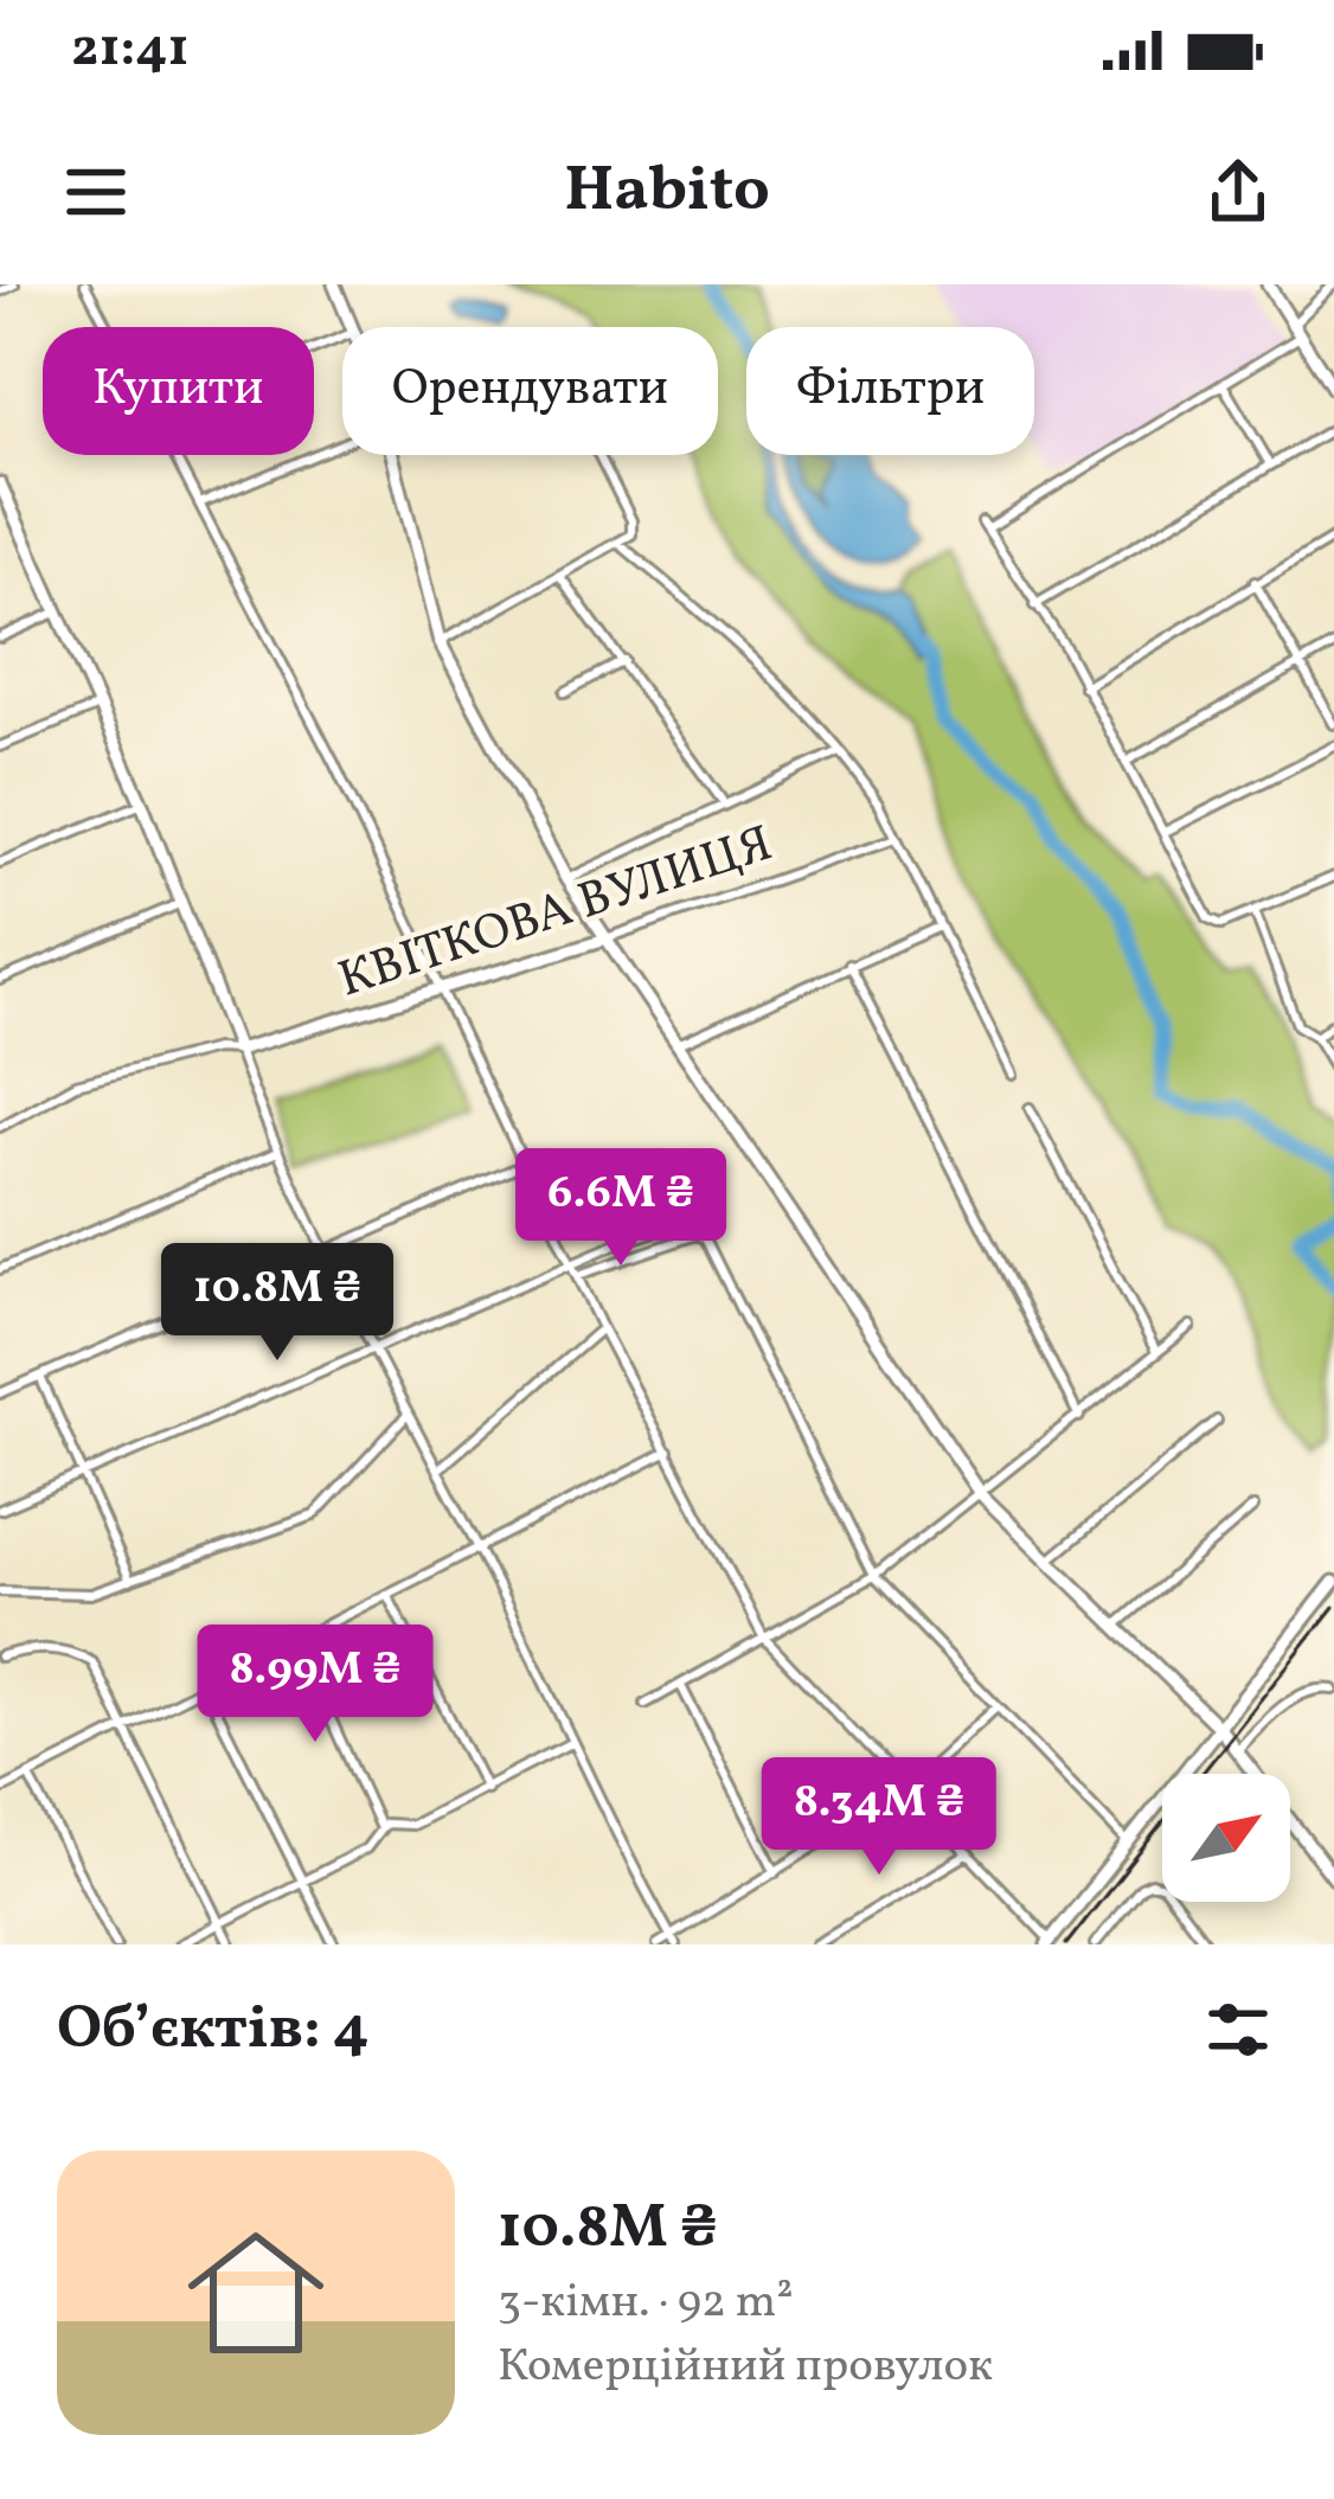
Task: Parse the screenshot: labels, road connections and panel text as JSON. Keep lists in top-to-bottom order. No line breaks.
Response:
{"streets":{"street":["КВІТКОВА ВУЛИЦЯ"]},"north":"top right","page":{"status":"21:41","header":"Habito","chip":["Купити","Орендувати","Фільтри"],"price":["6.6M ₴","10.8M ₴","8.99M ₴","8.34M ₴"],"heading":"Об’єктів: 4","list":[{"name":"10.8M ₴","note":"3-кімн. · 92 m² · Комерційний провулок"}]}}
